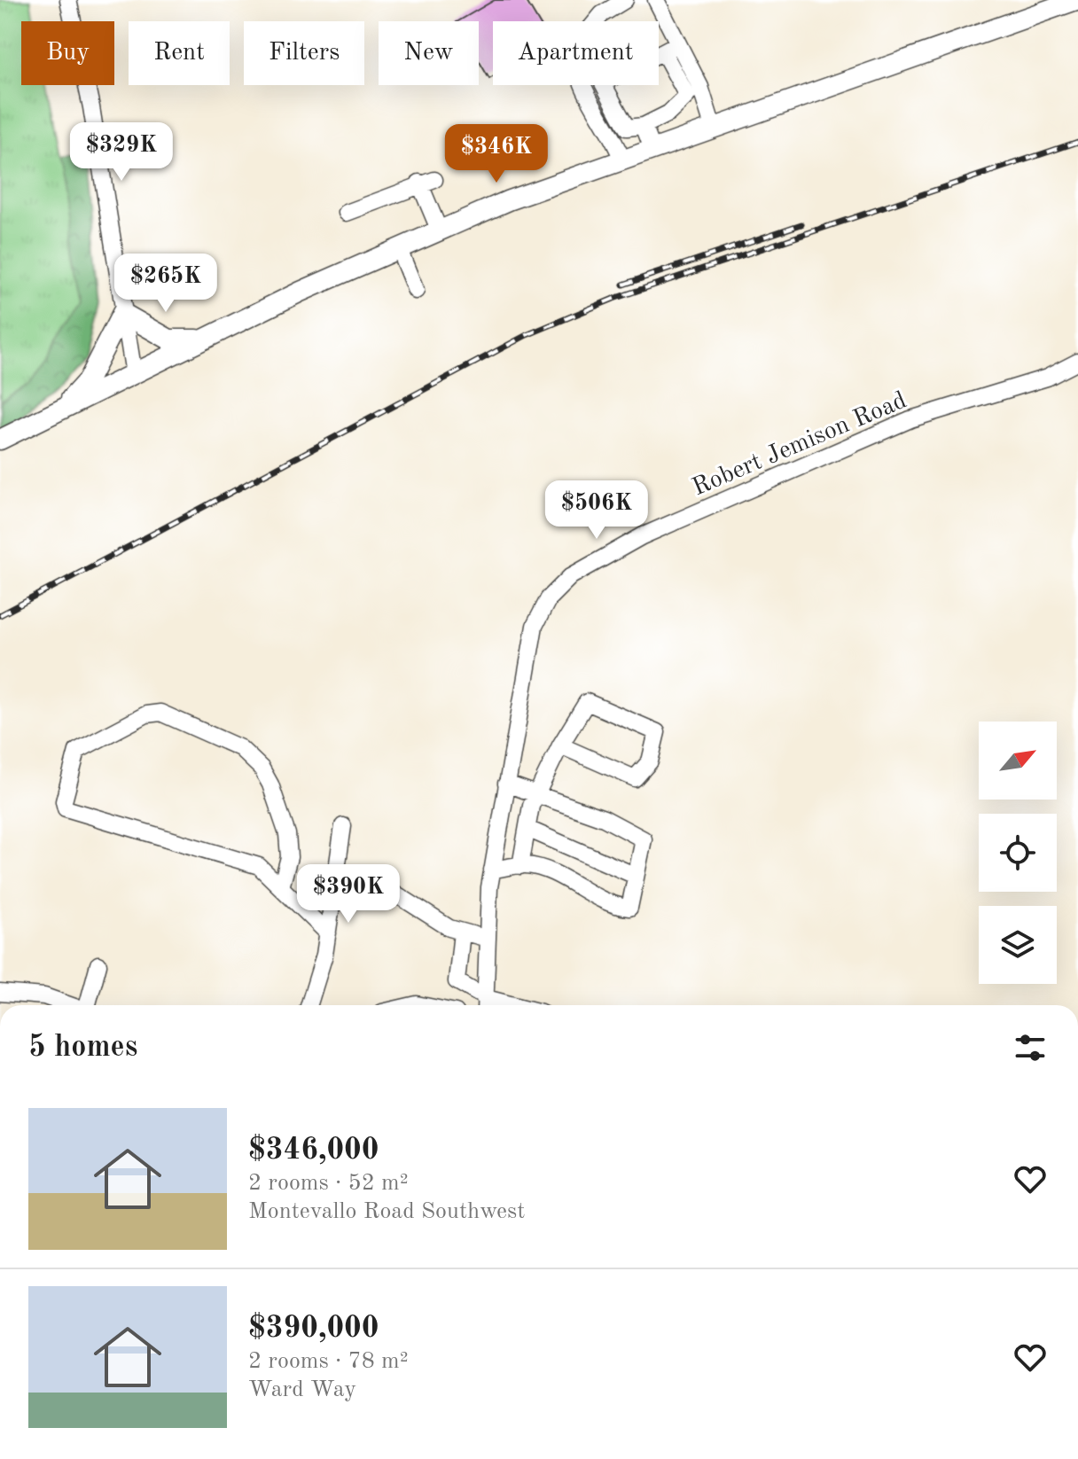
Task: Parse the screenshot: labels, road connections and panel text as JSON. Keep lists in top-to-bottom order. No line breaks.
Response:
{"streets":{"street":["Robert Jemison Road"]},"north":"top right","page":{"chip":["Buy","Rent","Filters","New","Apartment"],"price":["$329K","$346K","$265K","$506K","$390K"],"heading":"5 homes","list":[{"name":"$346,000","note":"2 rooms · 52 m² · Montevallo Road Southwest"},{"name":"$390,000","note":"2 rooms · 78 m² · Ward Way"}]}}
